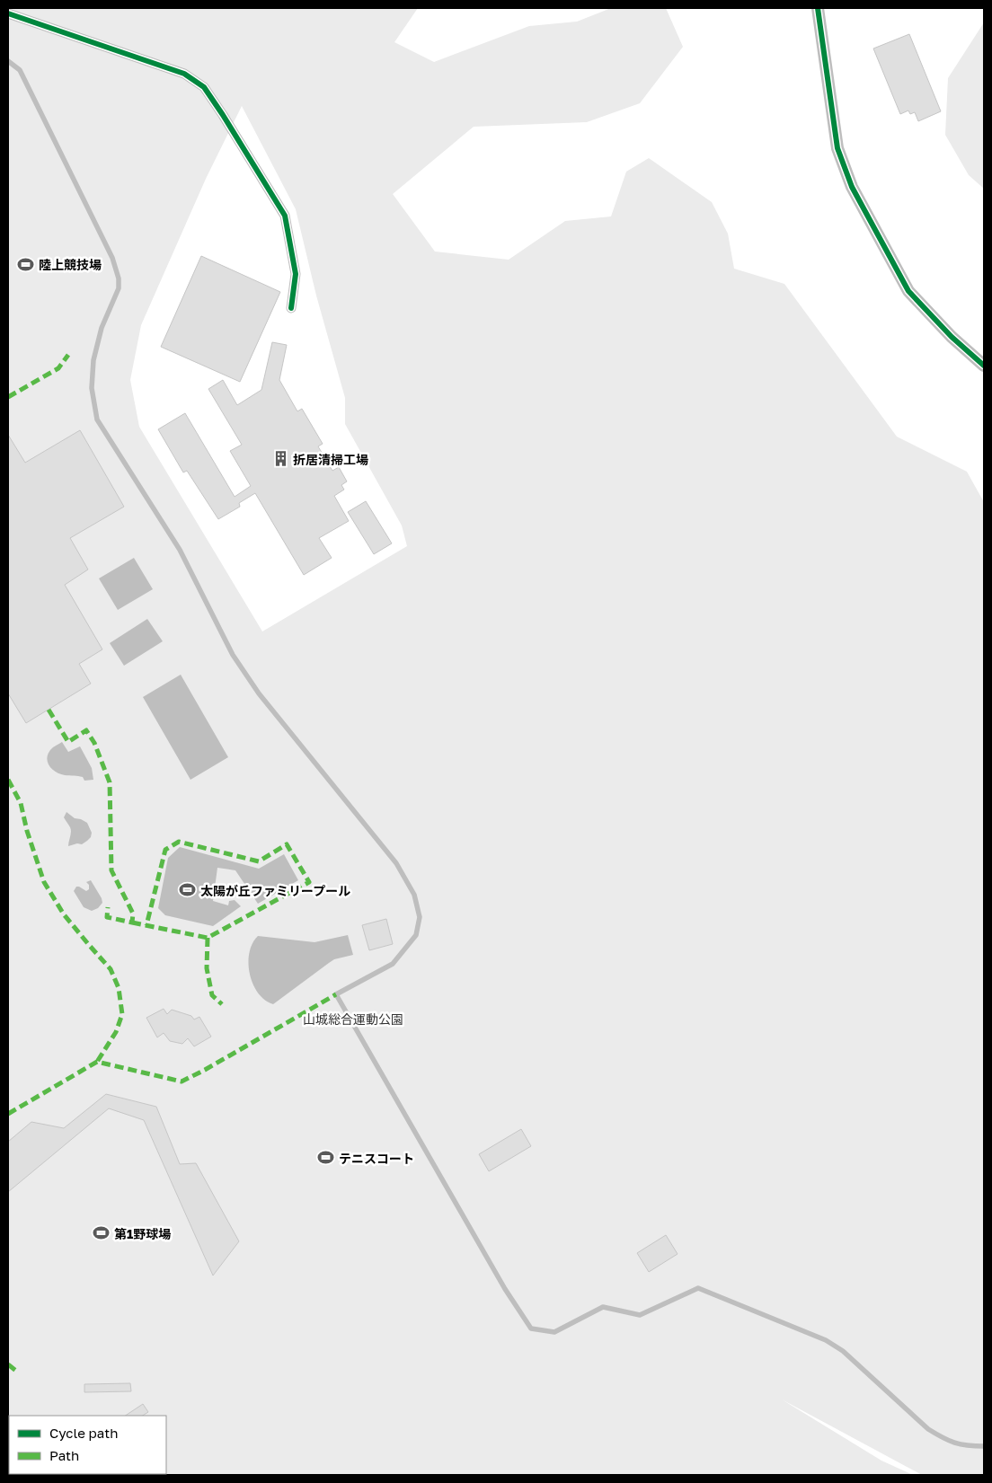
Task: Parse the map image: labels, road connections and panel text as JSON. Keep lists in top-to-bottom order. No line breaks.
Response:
{"parks":["山城総合運動公園"],"places":{"sports":["陸上競技場","太陽が丘ファミリープール","テニスコート","第1野球場"],"building":["折居清掃工場"]},"legend":["Cycle path","Path"]}
